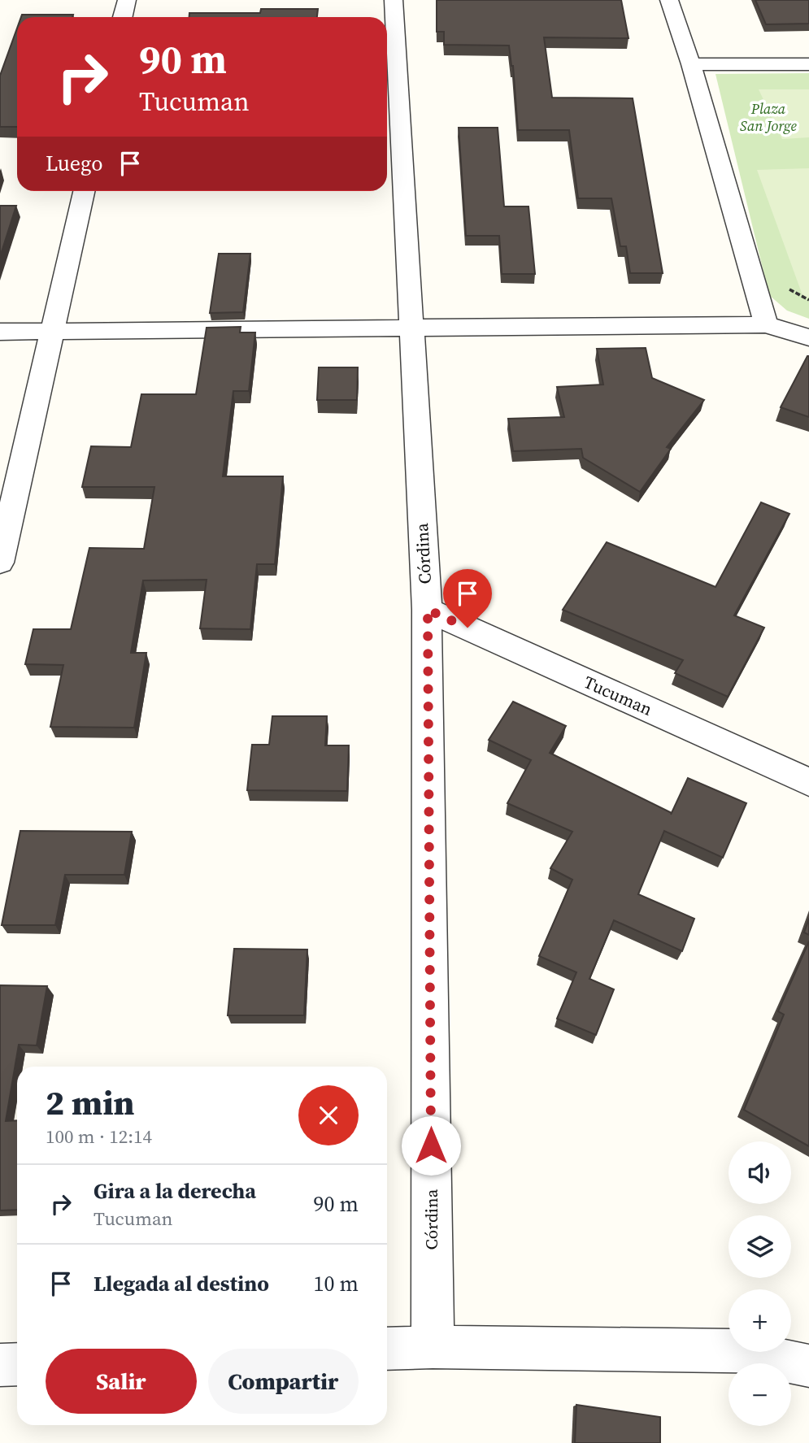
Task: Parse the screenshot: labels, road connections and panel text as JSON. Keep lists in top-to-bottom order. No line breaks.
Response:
{"streets":{"street":["Córdina","Tucuman"]},"crossings":[["Córdina","Tucuman"]],"parks":["Plaza San Jorge"],"page":{"turn":["90 m","Tucuman"],"then":"Luego","heading":["2 min","100 m · 12:14"],"map_buttons":["+","−"],"list":[{"name":"Gira a la derecha","note":"Tucuman","value":"90 m"},{"name":"Llegada al destino","value":"10 m"}],"buttons":["Salir","Compartir"]}}
